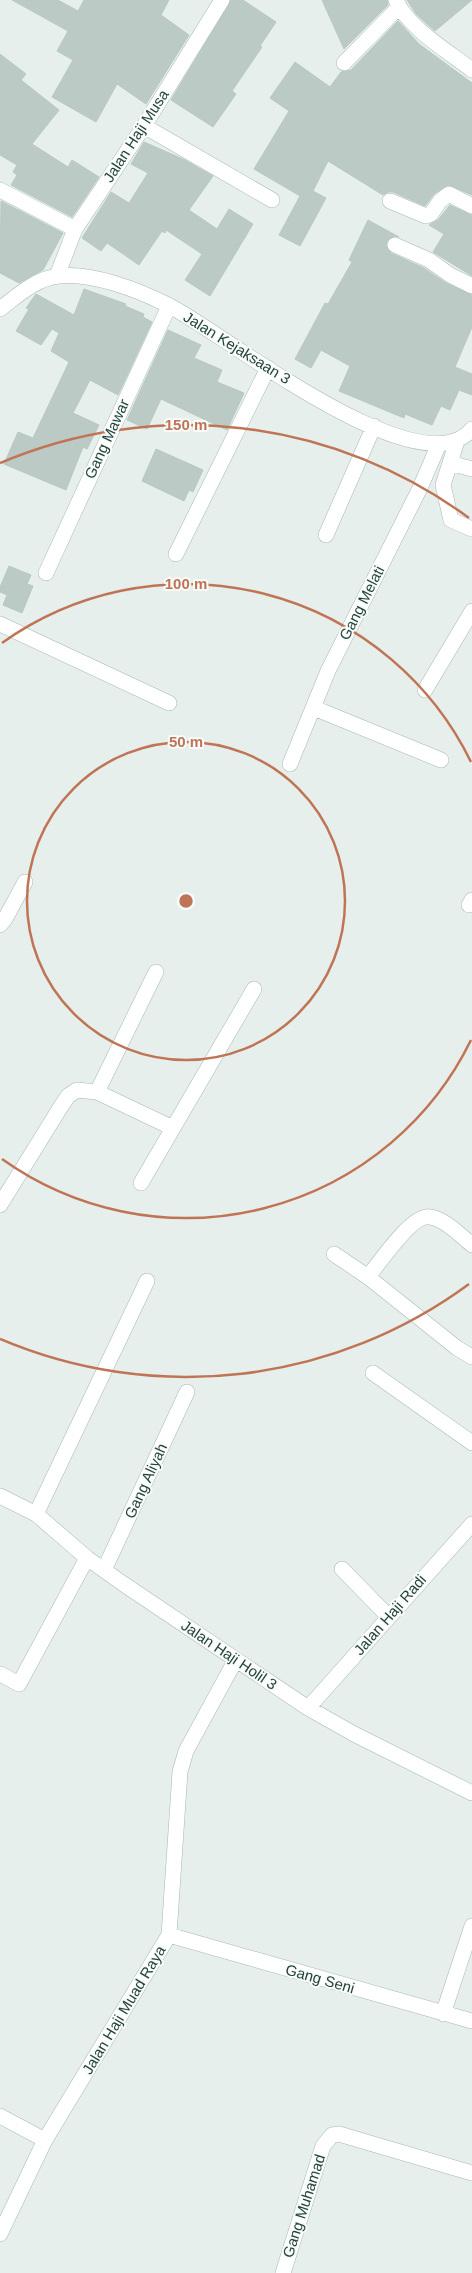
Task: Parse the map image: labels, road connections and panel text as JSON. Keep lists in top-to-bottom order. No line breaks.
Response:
{"streets":{"street":["Jalan Haji Musa","Jalan Kejaksaan 3","Gang Mawar","Gang Melati","Gang Aliyah","Jalan Haji Radi","Jalan Haji Holil 3","Gang Seni","Jalan Haji Muad Raya","Gang Muhamad"]},"crossings":[["Jalan Haji Musa","Jalan Kejaksaan 3"],["Jalan Kejaksaan 3","Gang Mawar"],["Jalan Kejaksaan 3","Gang Melati"],["Gang Aliyah","Jalan Haji Holil 3"],["Jalan Haji Radi","Jalan Haji Holil 3"],["Jalan Haji Holil 3","Jalan Haji Muad Raya"],["Gang Seni","Jalan Haji Muad Raya"]],"rings":["150 m","100 m","50 m"]}
